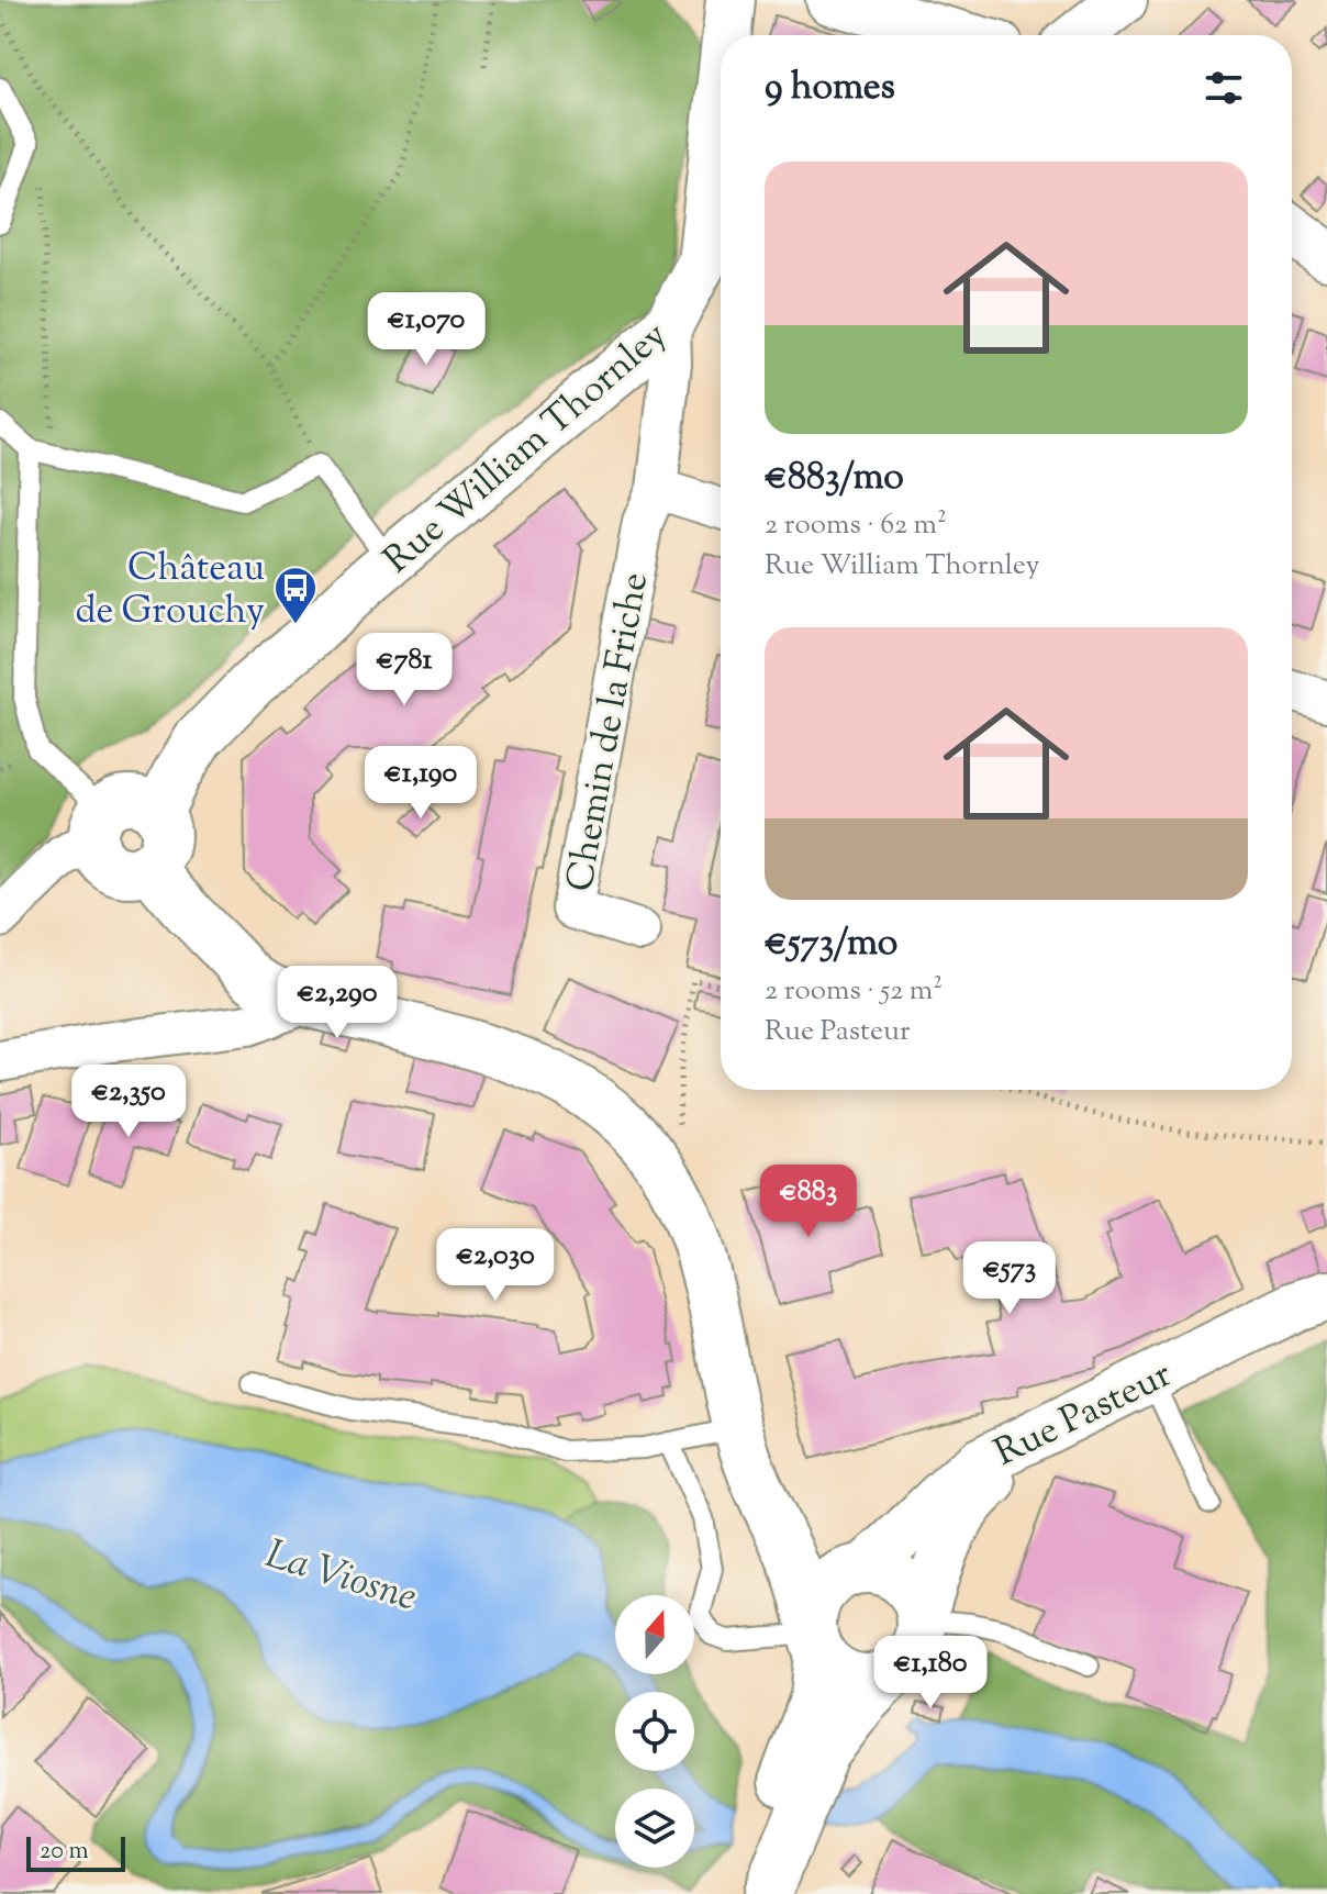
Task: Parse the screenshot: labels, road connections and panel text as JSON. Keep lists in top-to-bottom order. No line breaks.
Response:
{"streets":{"street":["Rue William Thornley","Chemin de la Friche","Rue Pasteur"]},"water":["La Viosne"],"places":{"bus stop":["Château de Grouchy"]},"scale_bar":"20 m","north":"top","page":{"heading":"9 homes","list":[{"name":"€883/mo","note":"2 rooms · 62 m² · Rue William Thornley"},{"name":"€573/mo","note":"2 rooms · 52 m² · Rue Pasteur"}],"price":["€1,070","€781","€1,190","€2,290","€2,350","€883","€2,030","€573","€1,180"],"scale":"20 m"}}
